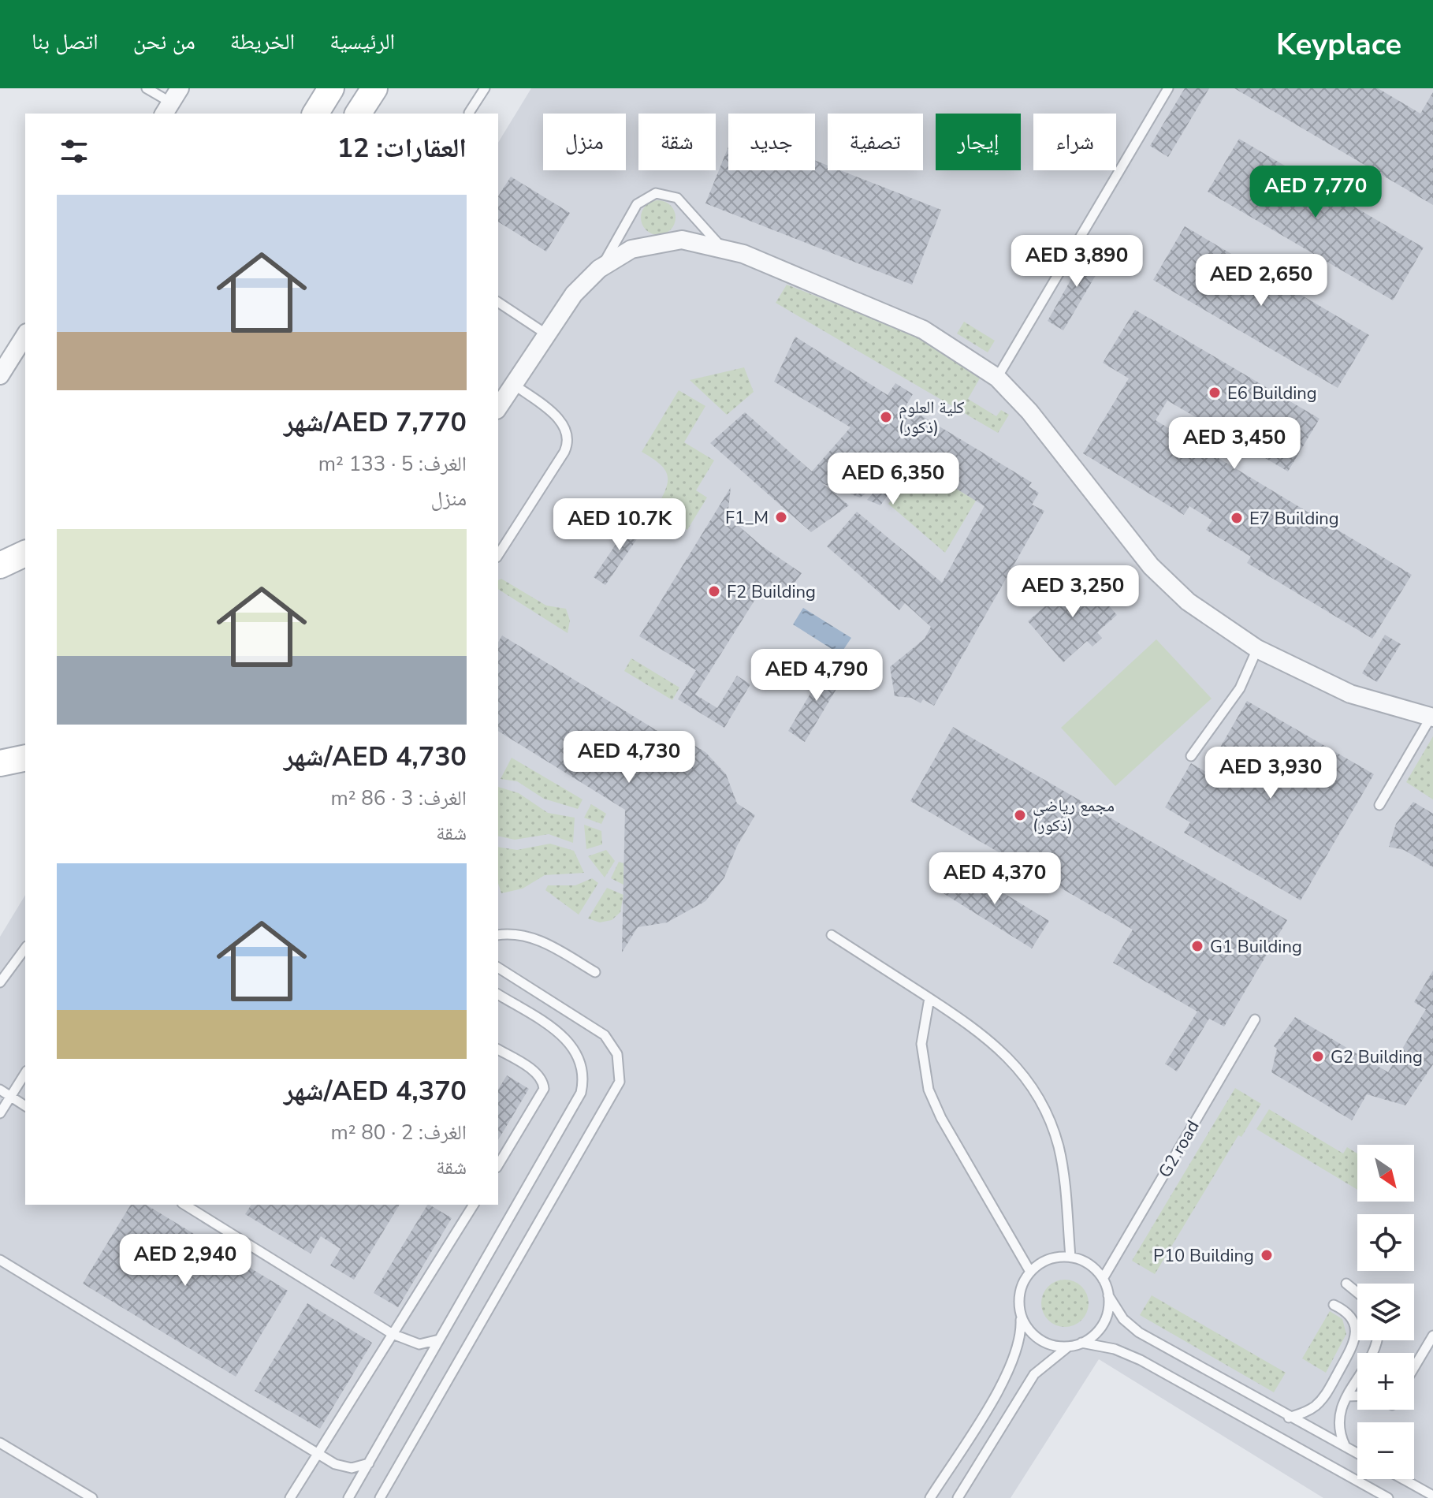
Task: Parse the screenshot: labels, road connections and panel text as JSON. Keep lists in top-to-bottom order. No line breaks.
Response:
{"streets":{"lane":["G2 road"]},"places":["E6 Building","كلية العلوم (ذكور)","F1_M","E7 Building","F2 Building","مجمع رياضي (ذكور)","G1 Building","G2 Building","P10 Building"],"north":"bottom right","page":{"header":"Keyplace","nav":["الرئيسية","الخريطة","من نحن","اتصل بنا"],"chip":["شراء","إيجار","تصفية","جديد","شقة","منزل"],"heading":"العقارات: 12","price":["AED 7,770","AED 3,890","AED 2,650","AED 3,450","AED 6,350","AED 10.7K","AED 3,250","AED 4,790","AED 4,730","AED 3,930","AED 4,370","AED 2,940"],"list":[{"name":"AED 7,770/شهر","note":"الغرف: 5 · 133 m² · منزل"},{"name":"AED 4,730/شهر","note":"الغرف: 3 · 86 m² · شقة"},{"name":"AED 4,370/شهر","note":"الغرف: 2 · 80 m² · شقة"}],"map_buttons":["+","−"]}}
